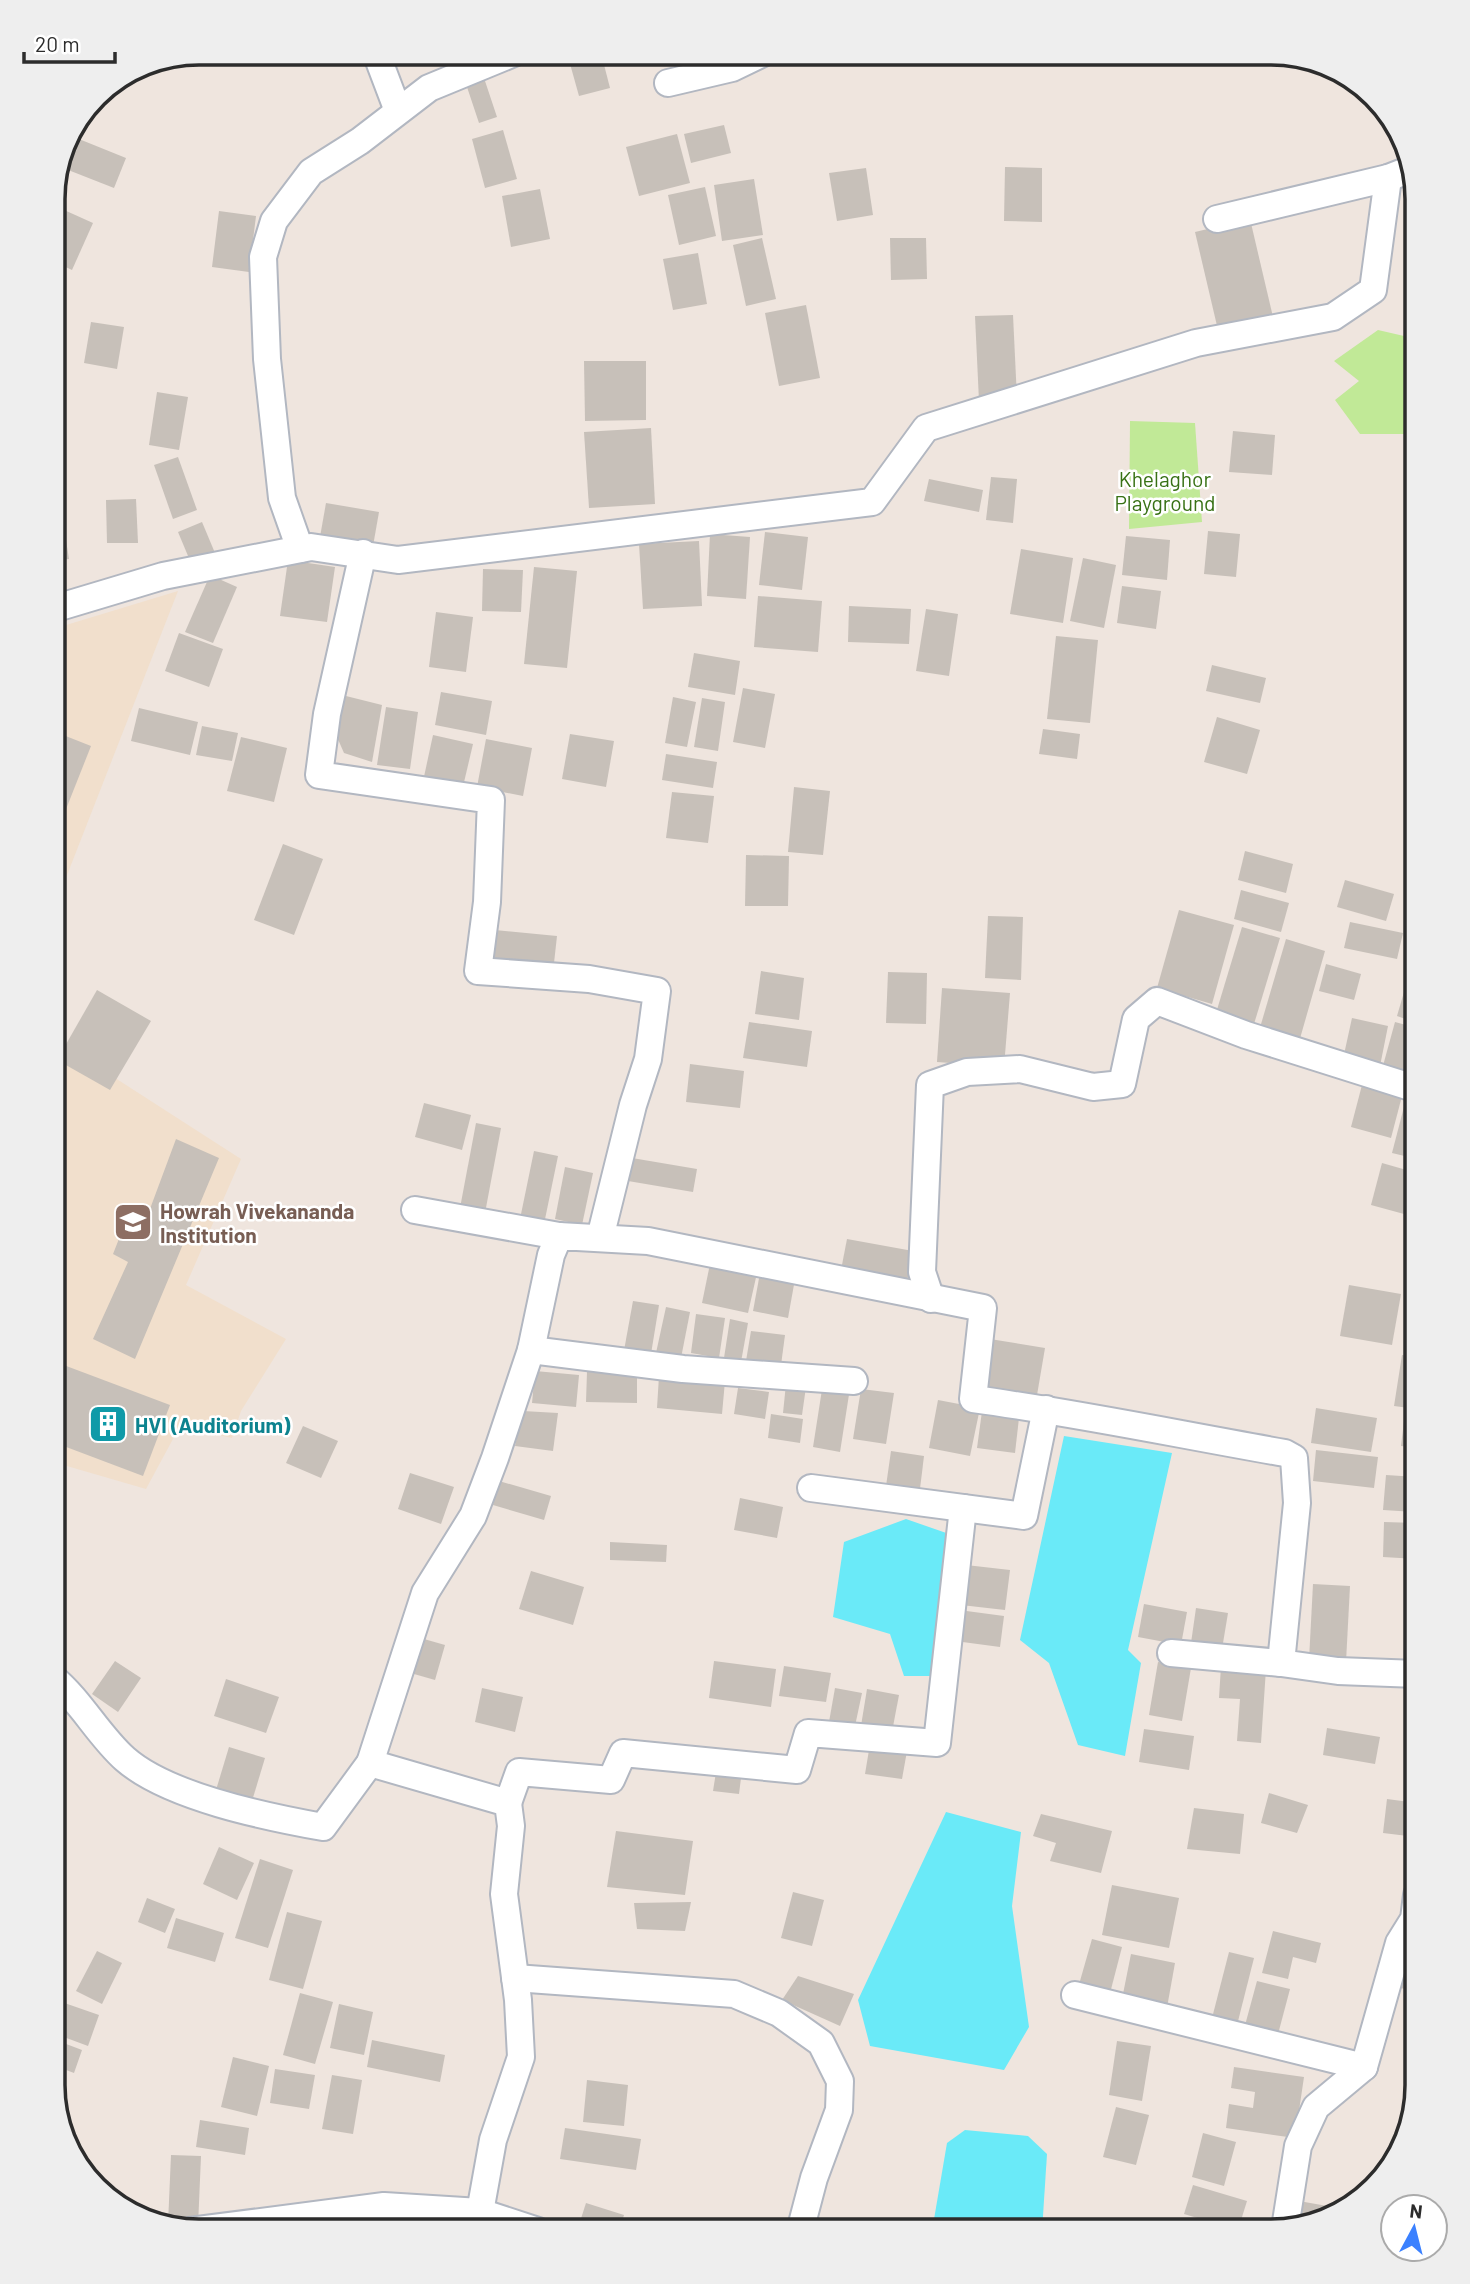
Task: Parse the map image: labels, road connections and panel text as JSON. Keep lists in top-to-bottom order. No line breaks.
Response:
{"parks":["Khelaghor Playground"],"places":{"school or university":["Howrah Vivekananda Institution"],"building":["HVI (Auditorium)"]},"scale_bar":"20 m","north":"top"}
